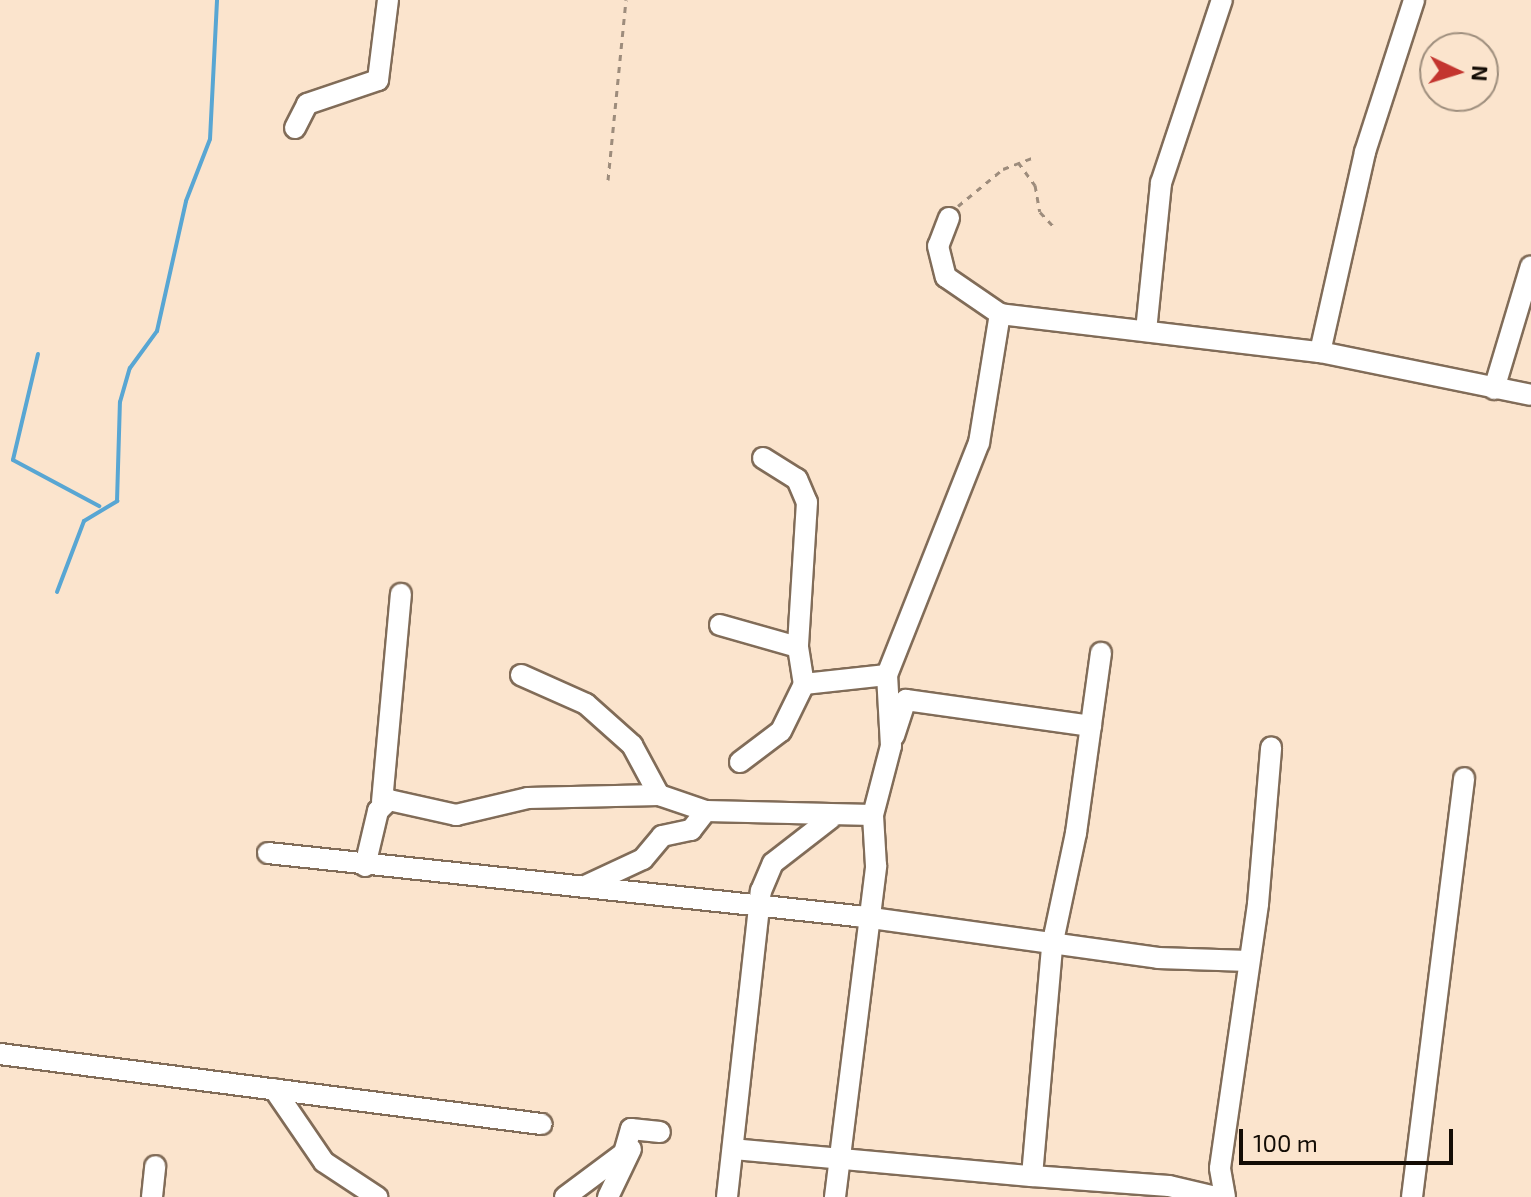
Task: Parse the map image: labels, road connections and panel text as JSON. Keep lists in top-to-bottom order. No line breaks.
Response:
{"scale_bar":"100 m","north":"right"}
